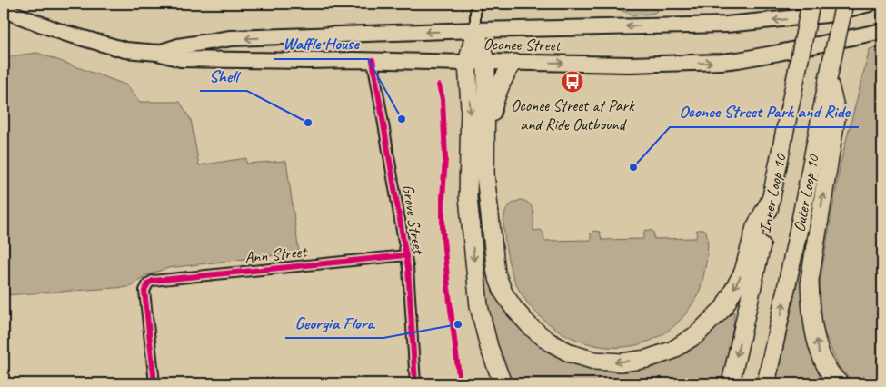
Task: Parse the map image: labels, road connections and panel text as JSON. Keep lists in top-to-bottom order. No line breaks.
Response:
{"streets":{"highway":["Inner Loop 10","Outer Loop 10"],"main road":["Oconee Street"],"street":["Grove Street","Ann Street"]},"crossings":[["Oconee Street","Grove Street"],["Grove Street","Ann Street"]],"places":{"bus stop":["Oconee Street at Park and Ride Outbound"],"other":["Waffle House","Shell","Oconee Street Park and Ride","Georgia Flora"]}}
